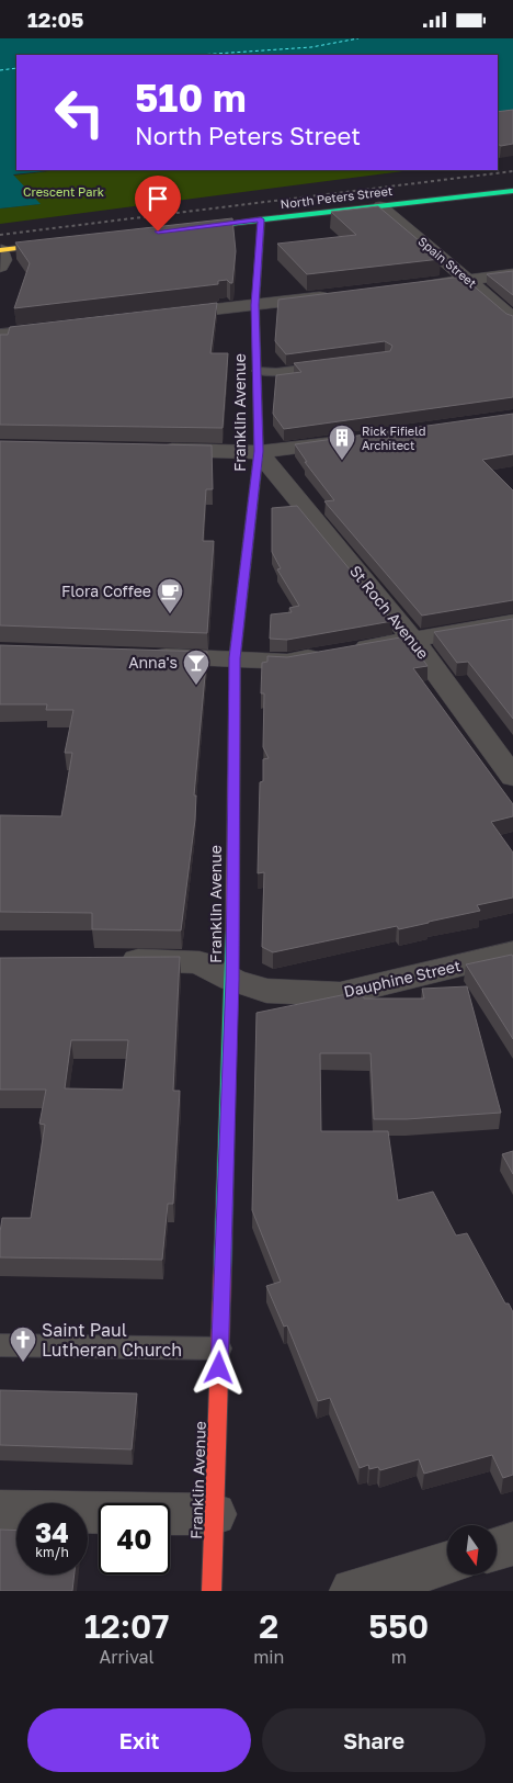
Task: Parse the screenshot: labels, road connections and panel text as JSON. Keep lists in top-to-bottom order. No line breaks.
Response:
{"streets":{"street":["North Peters Street","Spain Street","Franklin Avenue","St Roch Avenue","Dauphine Street"]},"crossings":[["North Peters Street","Spain Street"],["North Peters Street","Franklin Avenue"],["Franklin Avenue","St Roch Avenue"],["Franklin Avenue","Dauphine Street"]],"parks":["Crescent Park"],"places":{"building":["Rick Fifield Architect"],"cafe":["Flora Coffee"],"bar":["Anna's"],"church":["Saint Paul Lutheran Church"]},"north":"bottom","page":{"status":"12:05","turn":["510 m","North Peters Street"],"speed":"34 km/h","limit":"40","eta":["12:07","Arrival","2","min","550","m"],"buttons":["Exit","Share"]}}
